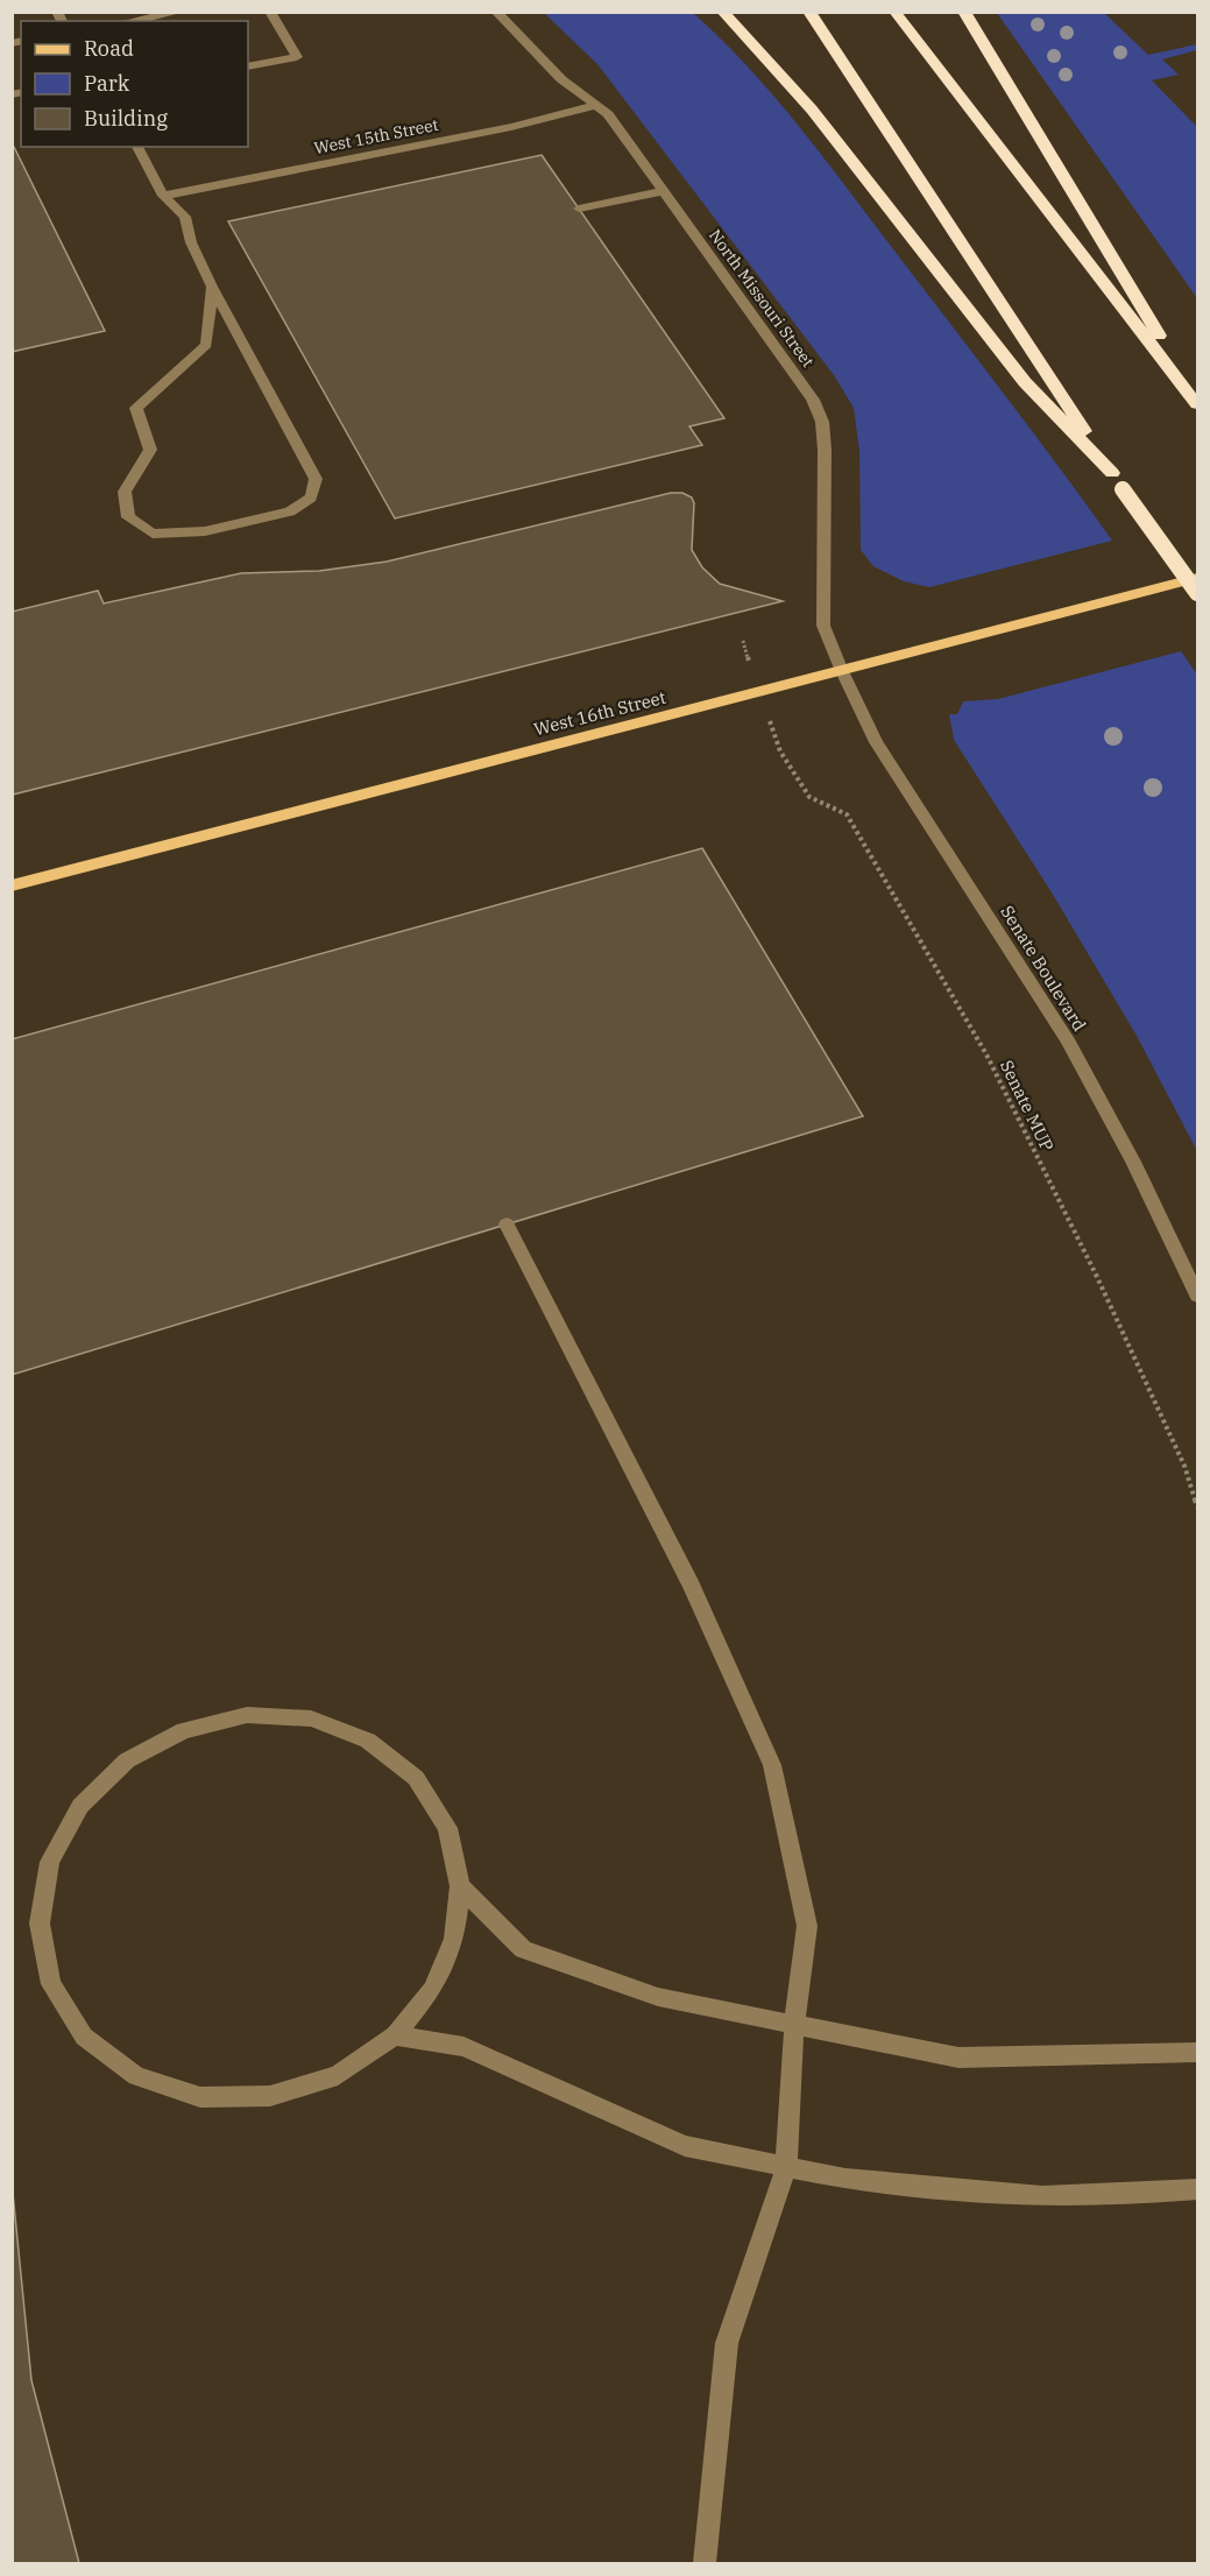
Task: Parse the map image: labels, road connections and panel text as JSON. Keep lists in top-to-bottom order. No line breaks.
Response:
{"streets":{"main road":["West 16th Street"],"street":["West 15th Street","North Missouri Street","Senate Boulevard"],"path":["Senate MUP"]},"crossings":[["West 15th Street","North Missouri Street"],["North Missouri Street","West 16th Street"],["North Missouri Street","Senate Boulevard"],["West 16th Street","Senate Boulevard"]],"legend":["Road","Park","Building"]}
